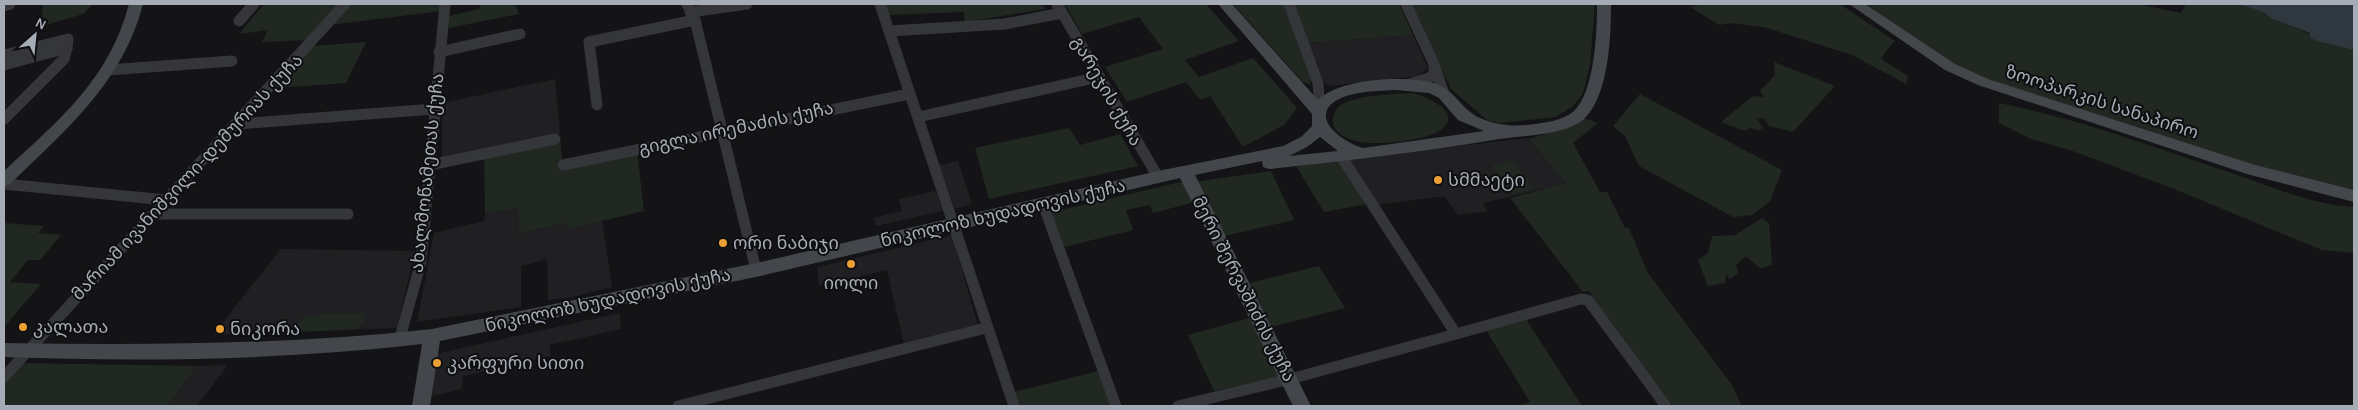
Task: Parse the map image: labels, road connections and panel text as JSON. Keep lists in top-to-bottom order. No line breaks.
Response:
{"streets":{"main road":["ზოოპარკის სანაპირო","ნიკოლოზ ხუდადოვის ქუჩა","მერი შერვაშიძის ქუჩა"],"street":["გარეჯის ქუჩა","გიგლა ირემაძის ქუჩა","ახალმოწამეთას ქუჩა","მარიამ ივანიშვილი-დემურიას ქუჩა"]},"crossings":[["გარეჯის ქუჩა","ნიკოლოზ ხუდადოვის ქუჩა"],["ახალმოწამეთას ქუჩა","ნიკოლოზ ხუდადოვის ქუჩა"],["მარიამ ივანიშვილი-დემურიას ქუჩა","ნიკოლოზ ხუდადოვის ქუჩა"],["ნიკოლოზ ხუდადოვის ქუჩა","მერი შერვაშიძის ქუჩა"]],"places":["სმმაეტი","ორი ნაბიჯი","იოლი","კალათა","ნიკორა","კარფური სითი"],"north":"top right"}
